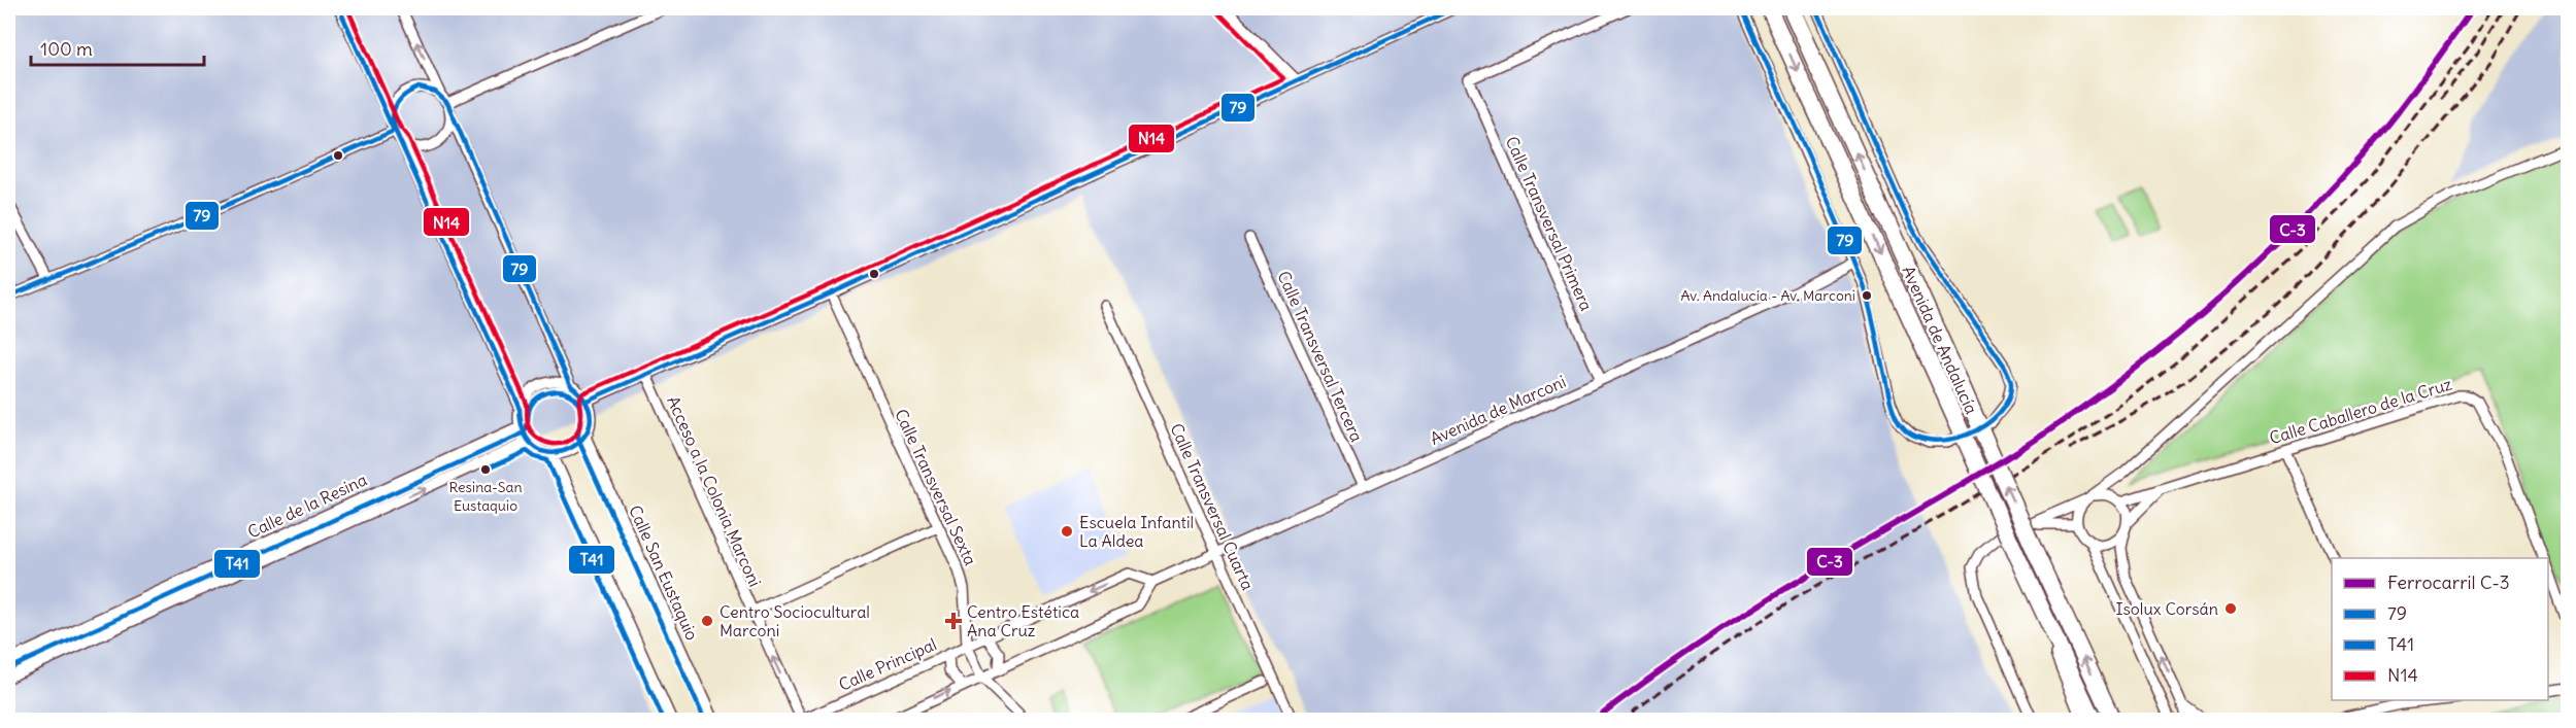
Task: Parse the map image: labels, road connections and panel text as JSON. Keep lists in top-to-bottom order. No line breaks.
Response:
{"streets":{"main road":["Avenida de Andalucía"],"street":["Calle Transversal Primera","Calle Transversal Tercera","Avenida de Marconi","Calle Caballero de la Cruz","Calle Transversal Sexta","Acceso a la Colonia Marconi","Calle de la Resina","Calle Transversal Cuarta","Calle San Eustaquio","Calle Principal"]},"crossings":[["Calle Transversal Primera","Avenida de Marconi"],["Calle Transversal Tercera","Avenida de Marconi"],["Avenida de Marconi","Calle Transversal Cuarta"],["Avenida de Marconi","Calle Principal"],["Calle Transversal Sexta","Calle Principal"],["Acceso a la Colonia Marconi","Calle Principal"],["Calle de la Resina","Calle San Eustaquio"]],"places":{"other":["Av. Andalucía - Av. Marconi","Resina-San Eustaquio","Escuela Infantil La Aldea","Isolux Corsán","Centro Sociocultural Marconi"],"health":["Centro Estética Ana Cruz"]},"lines":["rail line C-3","transit line 79","transit line N14","transit line T41"],"legend":["Ferrocarril C-3","79","T41","N14"],"scale_bar":"100 m"}
